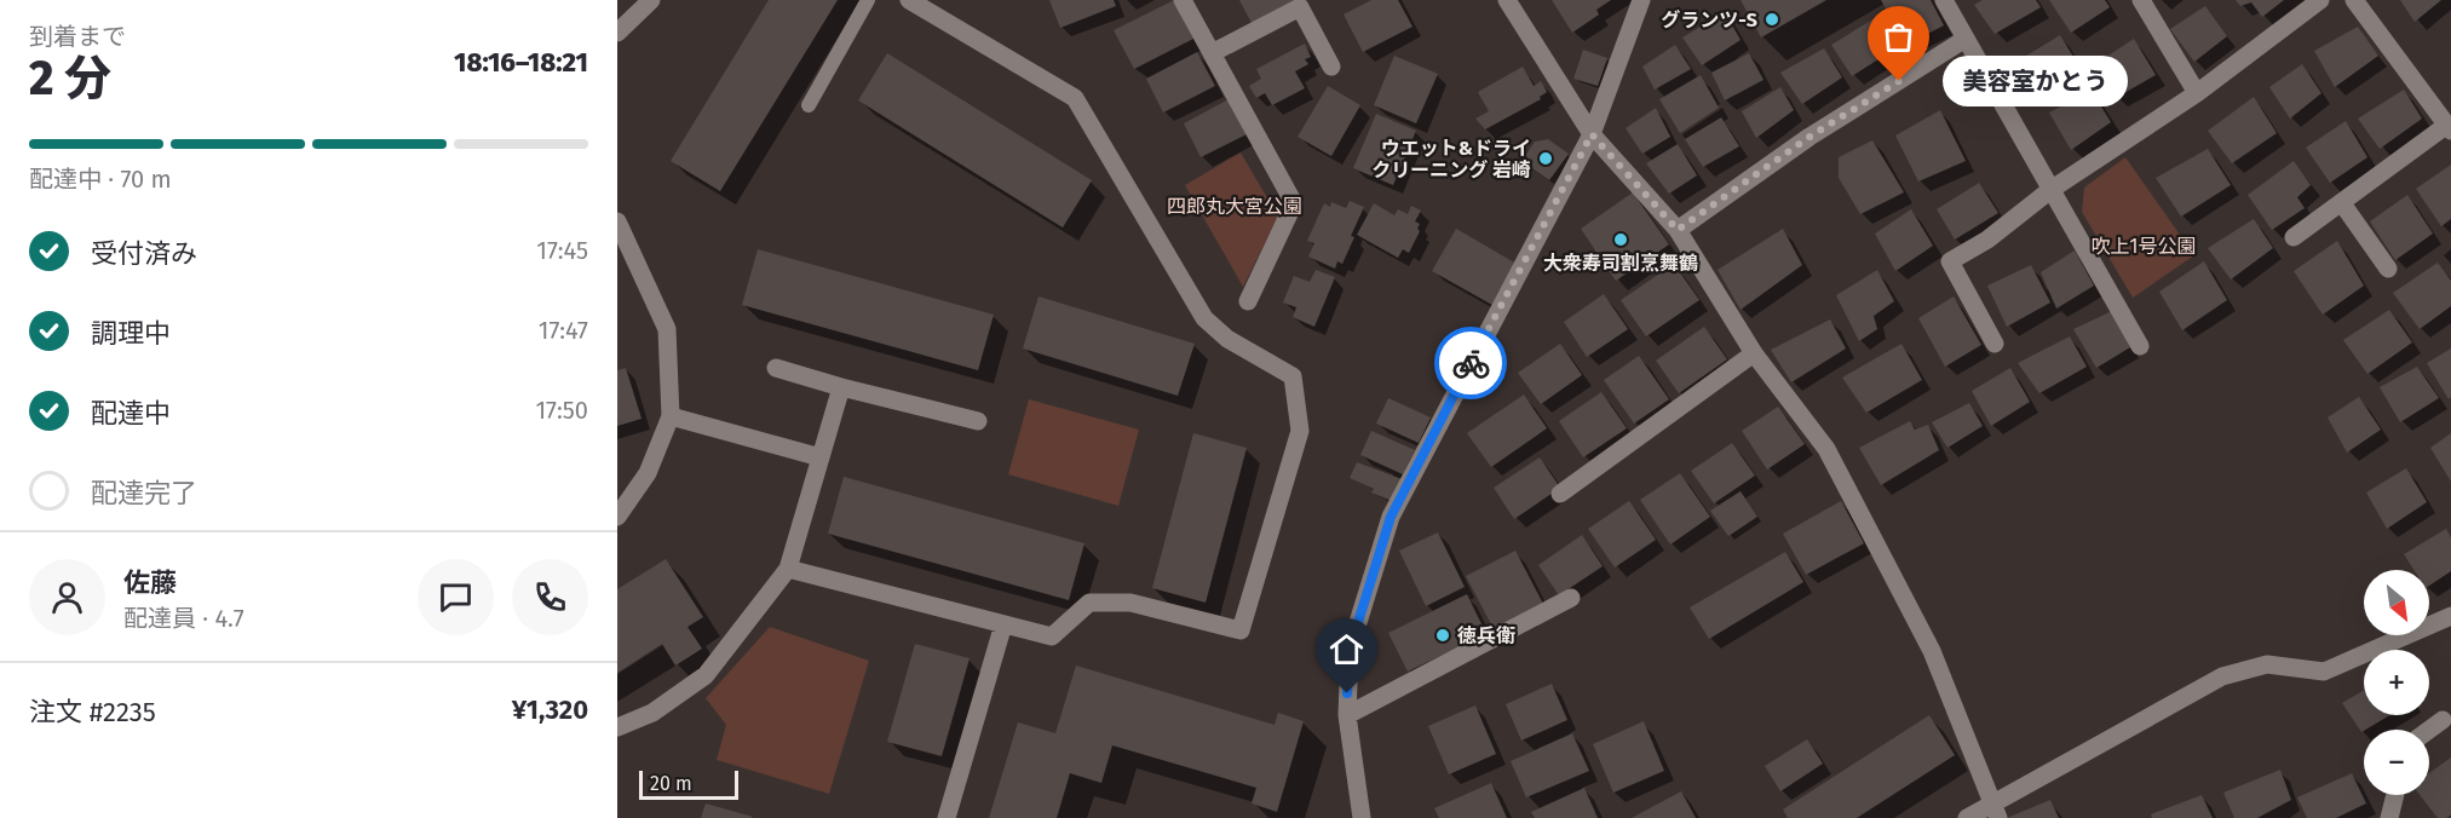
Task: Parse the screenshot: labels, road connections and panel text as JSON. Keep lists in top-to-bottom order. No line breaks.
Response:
{"parks":["四郎丸大宮公園","吹上1号公園"],"places":["グランツ-S","美容室かとう","ウエット&ドライ クリーニング 岩崎","大衆寿司割烹舞鶴","徳兵衛"],"scale_bar":"20 m","north":"bottom right","page":{"heading":["2 分","到着まで","18:16–18:21"],"panel":["佐藤","配達員 · 4.7","注文 #2235","¥1,320"],"bubble":"美容室かとう","bar":"配達中 · 70 m","list":[["受付済み","17:45"],["調理中","17:47"],["配達中","17:50"],"配達完了"],"map_buttons":["+","−"],"scale":"20 m"}}
